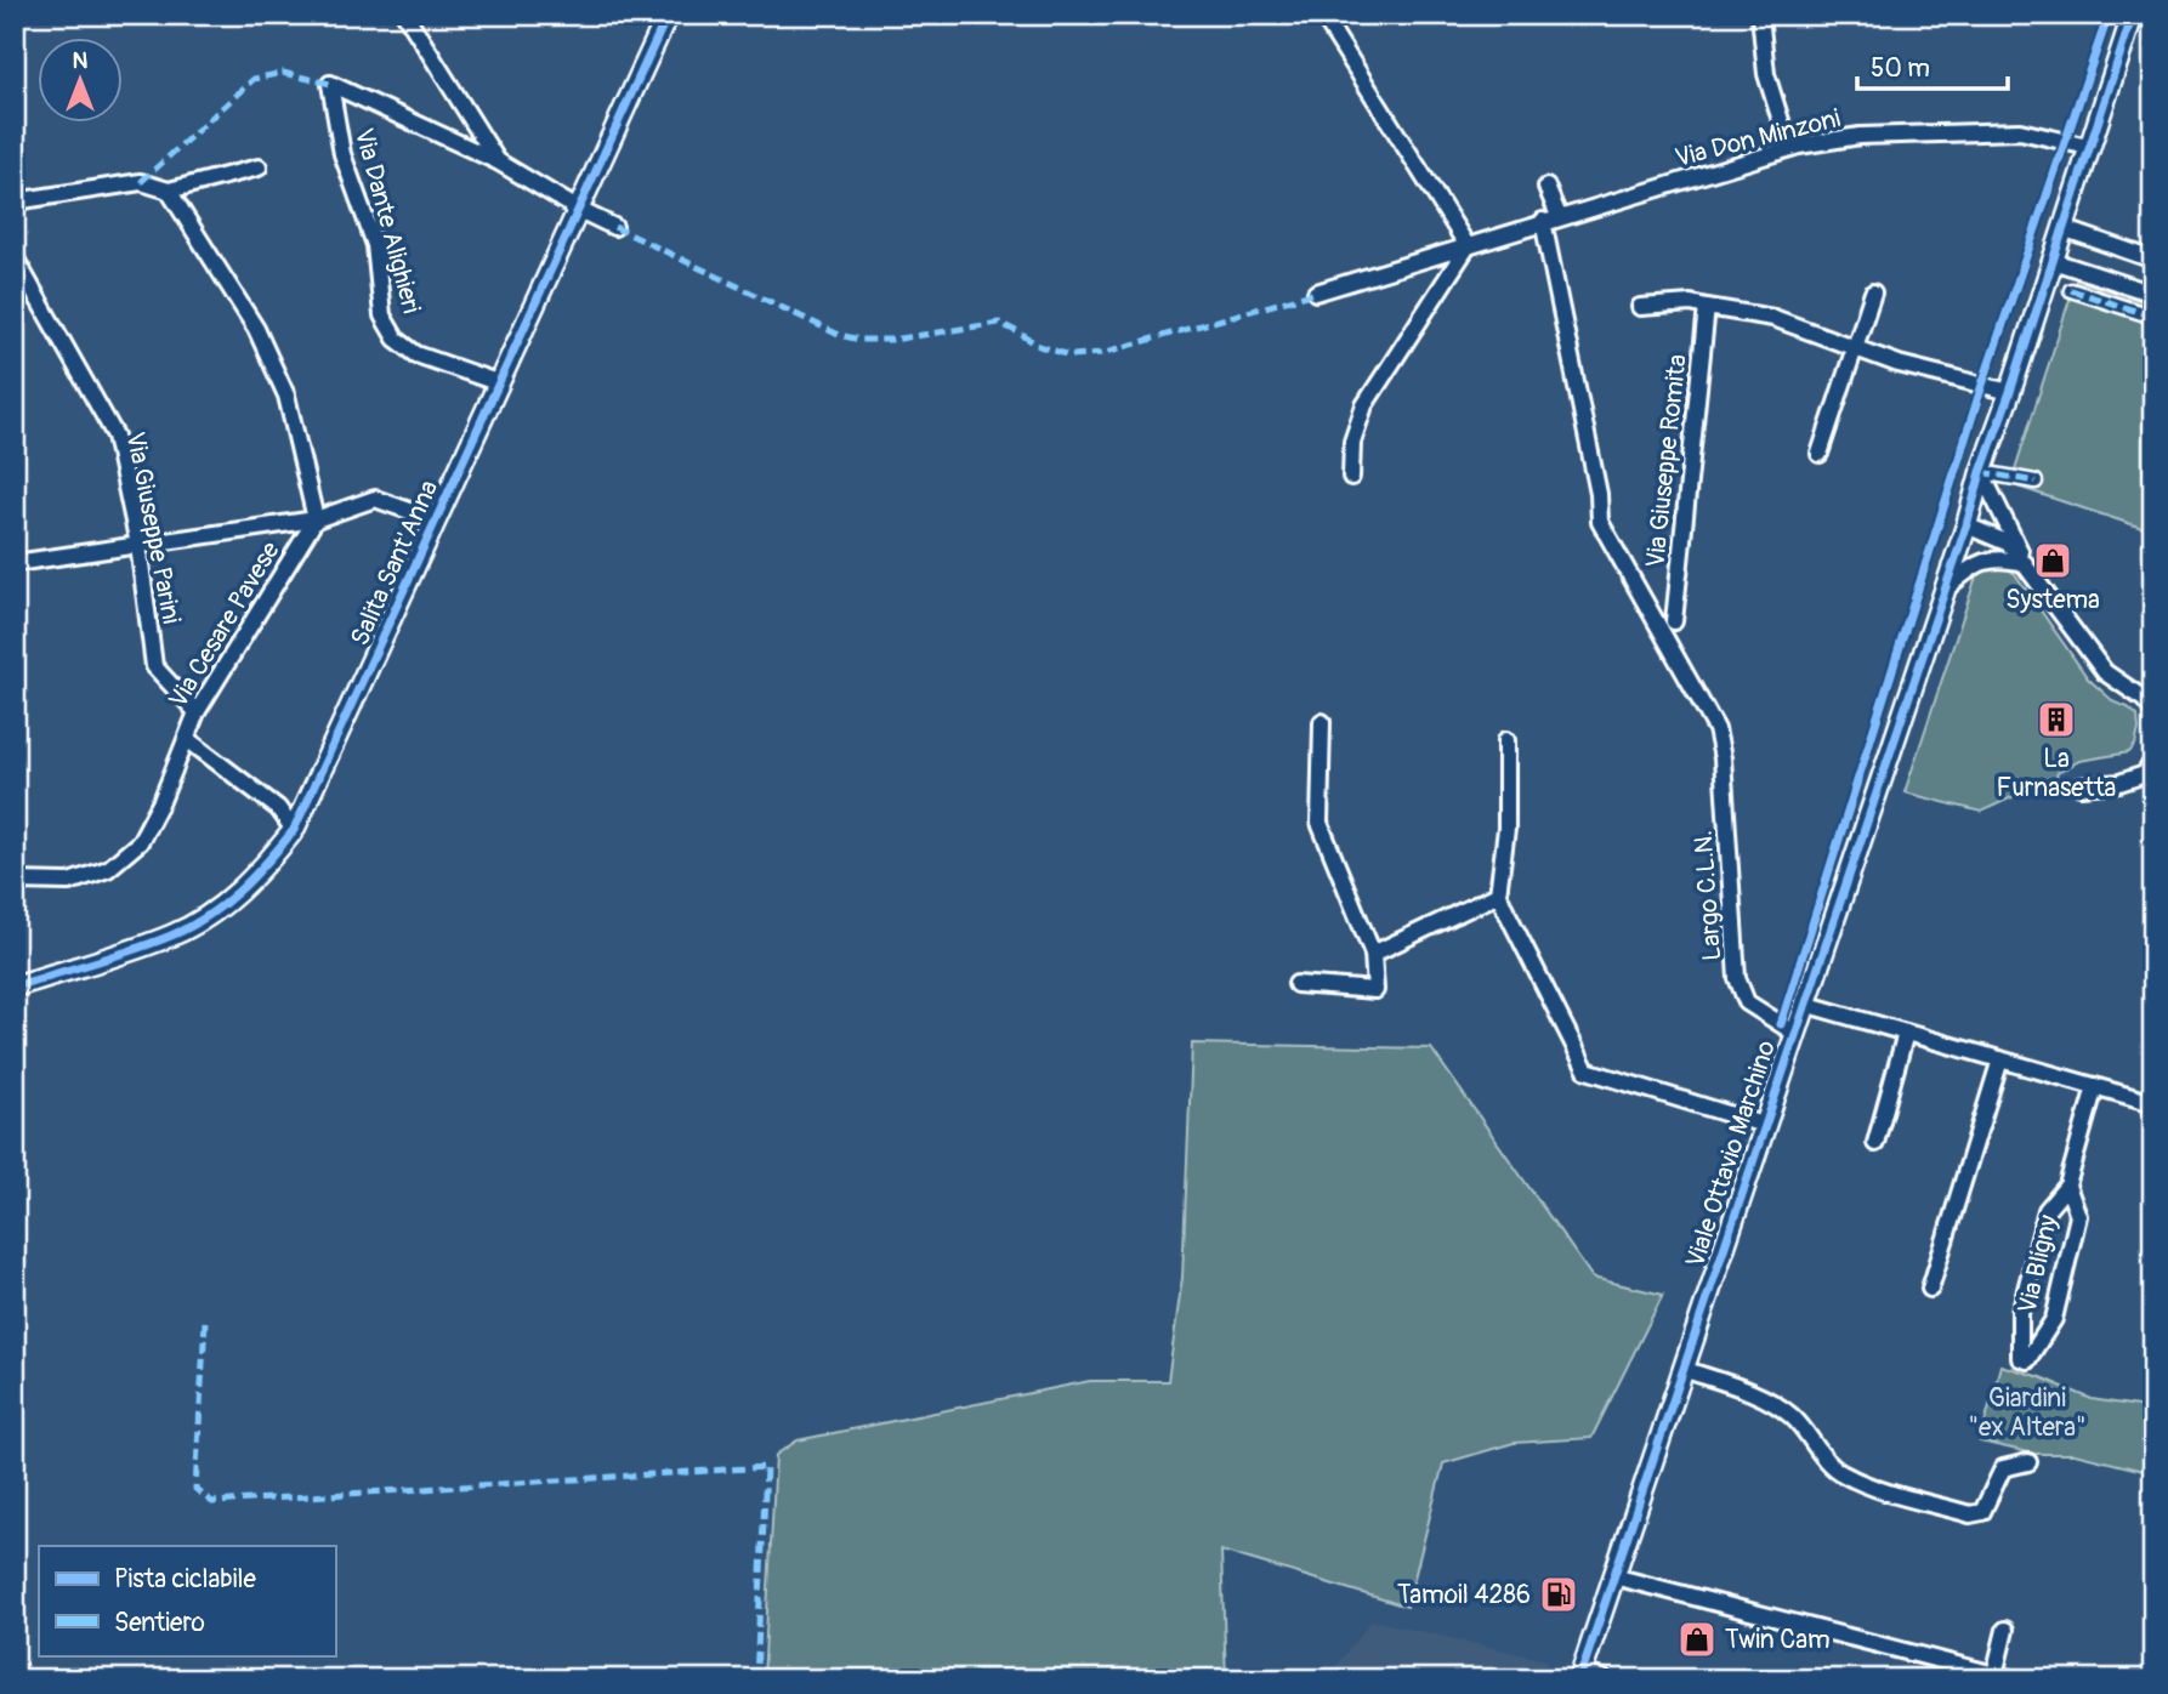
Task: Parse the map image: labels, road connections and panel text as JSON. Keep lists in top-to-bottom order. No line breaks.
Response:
{"streets":{"street":["Via Don Minzoni","Via Dante Alighieri","Via Giuseppe Romita","Via Giuseppe Parini","Salita Sant'Anna","Via Cesare Pavese","Largo C.L.N.","Viale Ottavio Marchino","Via Bligny"]},"crossings":[["Via Don Minzoni","Largo C.L.N."],["Via Don Minzoni","Viale Ottavio Marchino"],["Via Dante Alighieri","Salita Sant'Anna"],["Via Giuseppe Parini","Via Cesare Pavese"],["Largo C.L.N.","Viale Ottavio Marchino"]],"parks":["Giardini \"ex Altera\""],"places":{"shop":["Systema","Twin Cam"],"building":["La Furnasetta"],"fuel station":["Tamoil 4286"]},"legend":["Pista ciclabile","Sentiero"],"scale_bar":"50 m","north":"top"}
